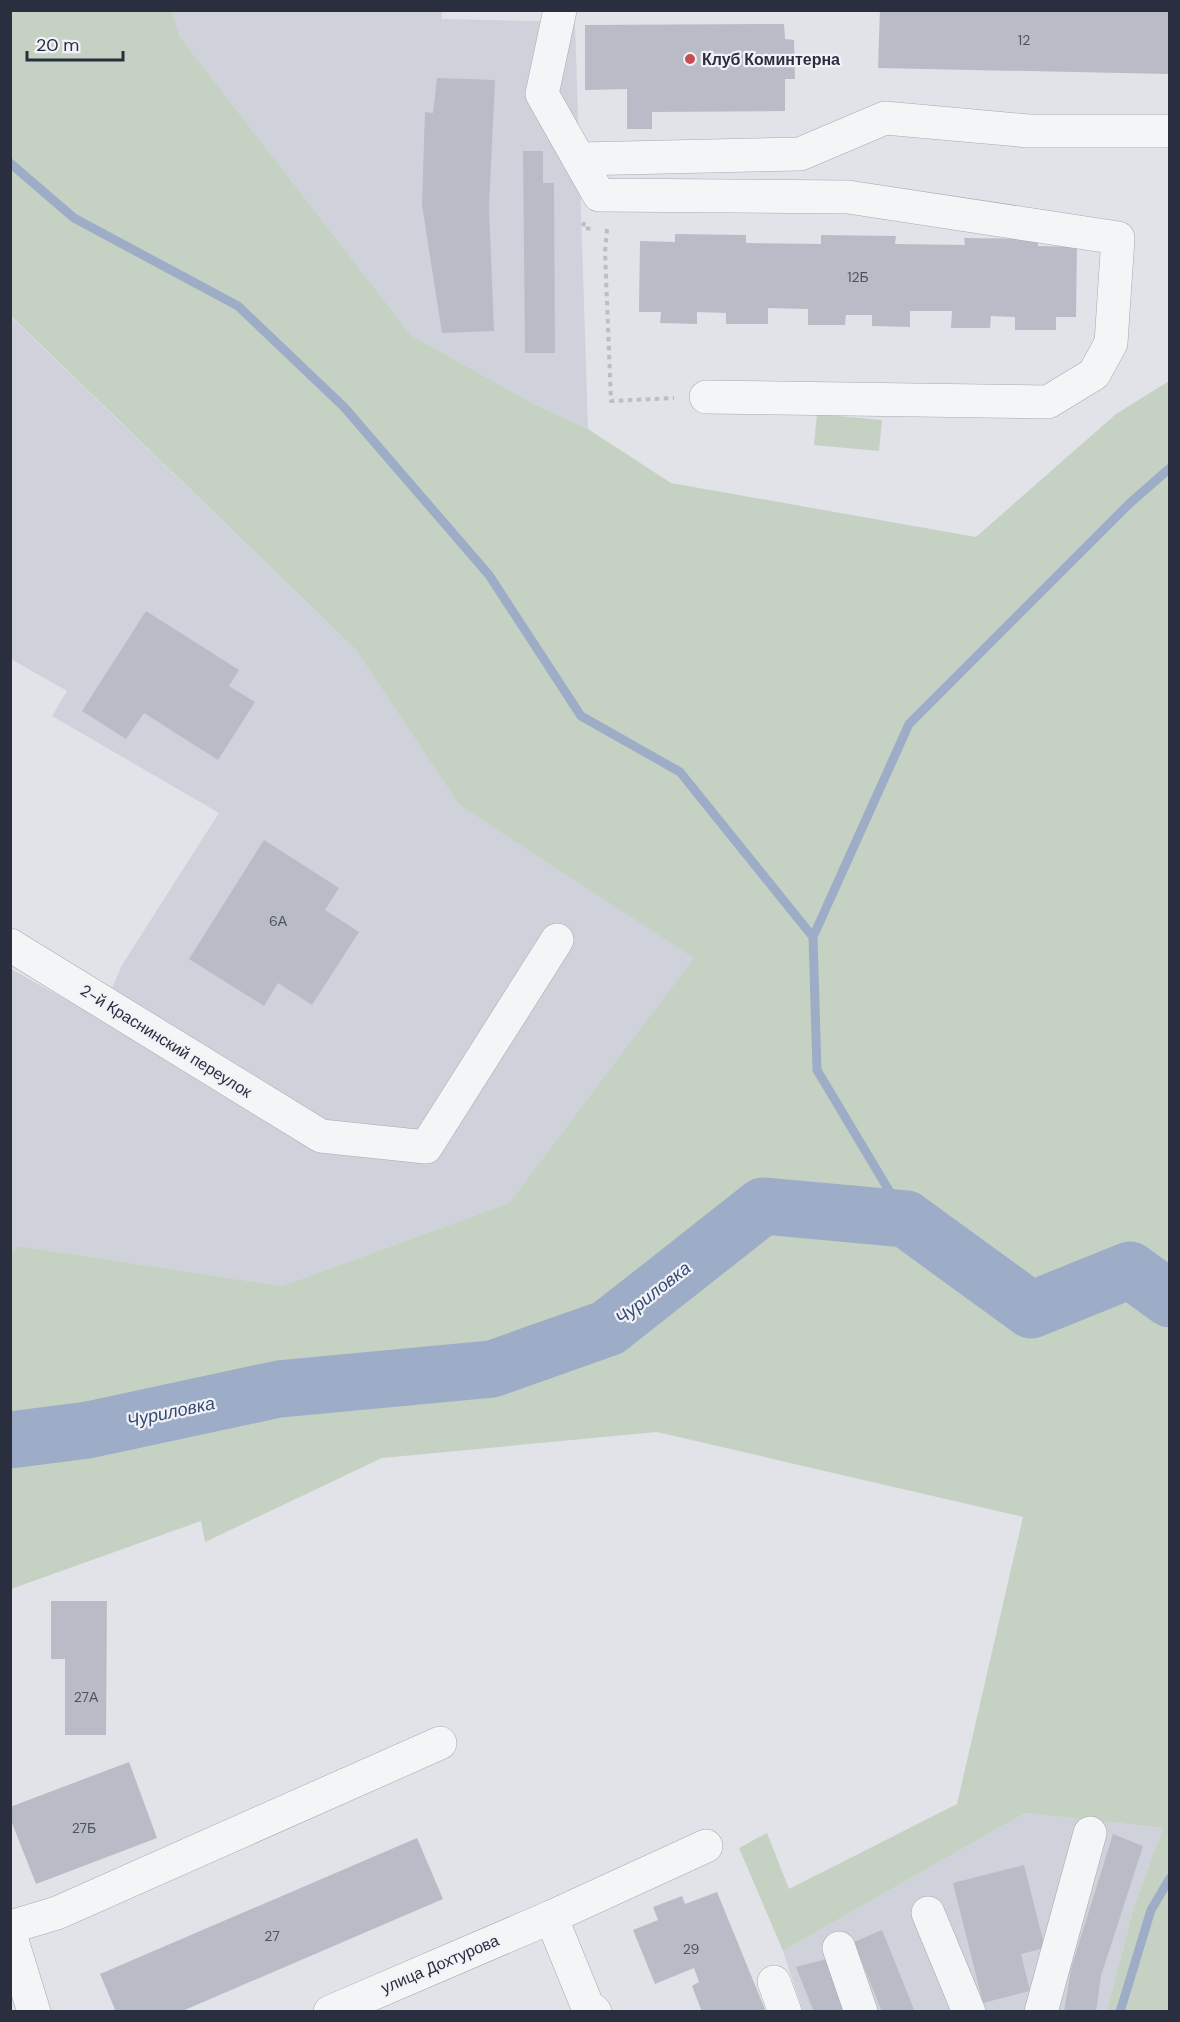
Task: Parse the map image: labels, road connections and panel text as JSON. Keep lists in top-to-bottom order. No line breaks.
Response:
{"streets":{"street":["2-й Краснинский переулок","улица Дохтурова"]},"water":["Чуриловка"],"places":["Клуб Коминтерна"],"house_numbers":["12","12Б","6А","27А","27Б","27","29"],"scale_bar":"20 m"}
